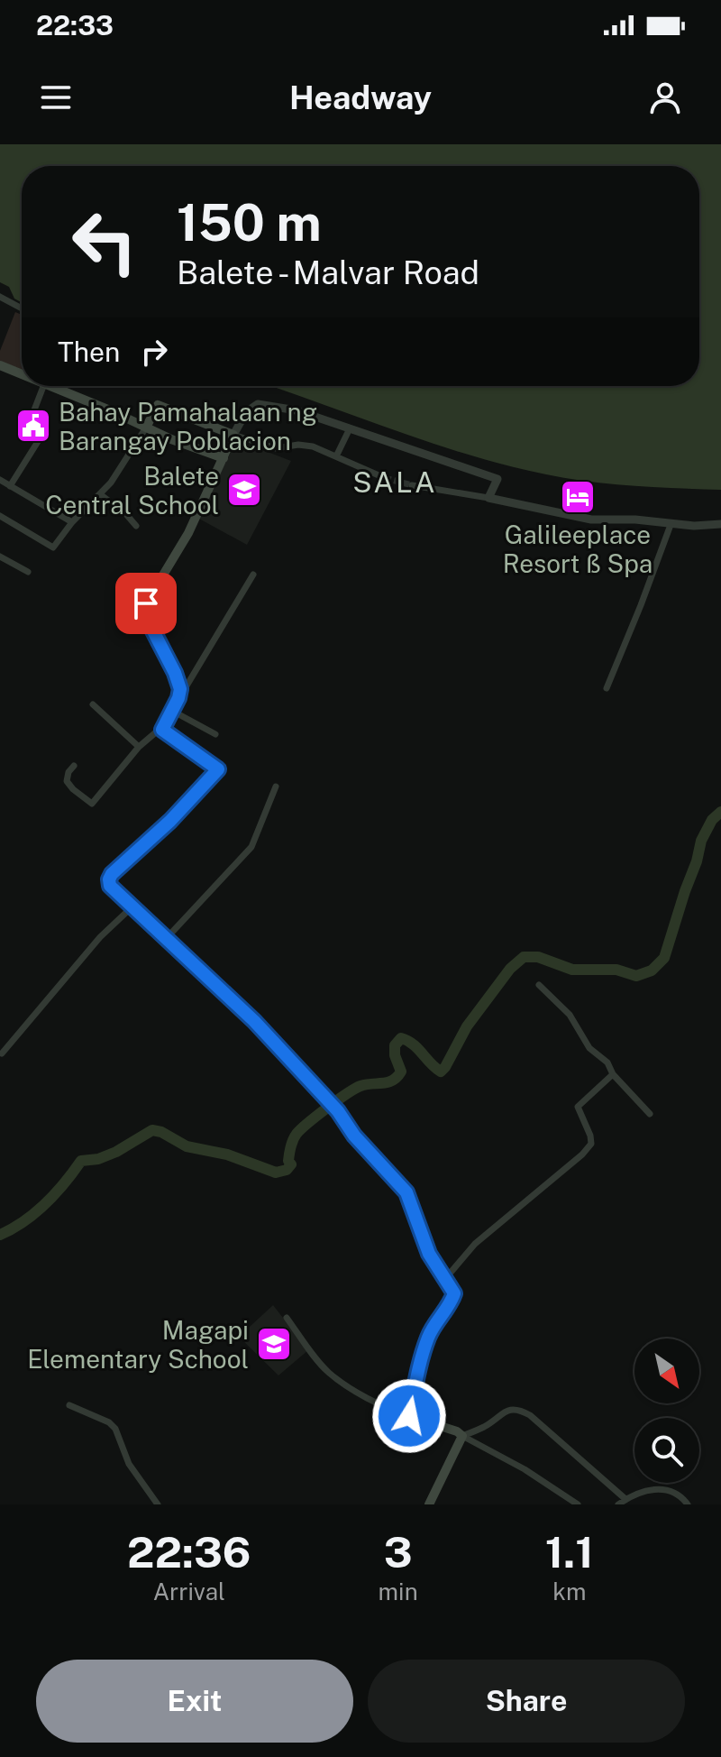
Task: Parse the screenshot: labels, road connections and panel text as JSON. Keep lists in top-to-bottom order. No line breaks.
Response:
{"districts":["SALA"],"places":{"public building":["Bahay Pamahalaan ng Barangay Poblacion"],"school or university":["Balete Central School","Magapi Elementary School"],"hotel":["Galileeplace Resort ß Spa"]},"north":"bottom right","page":{"status":"22:33","header":"Headway","turn":["150 m","Balete - Malvar Road"],"then":"Then","eta":["22:36","Arrival","3","min","1.1","km"],"buttons":["Exit","Share"]}}
